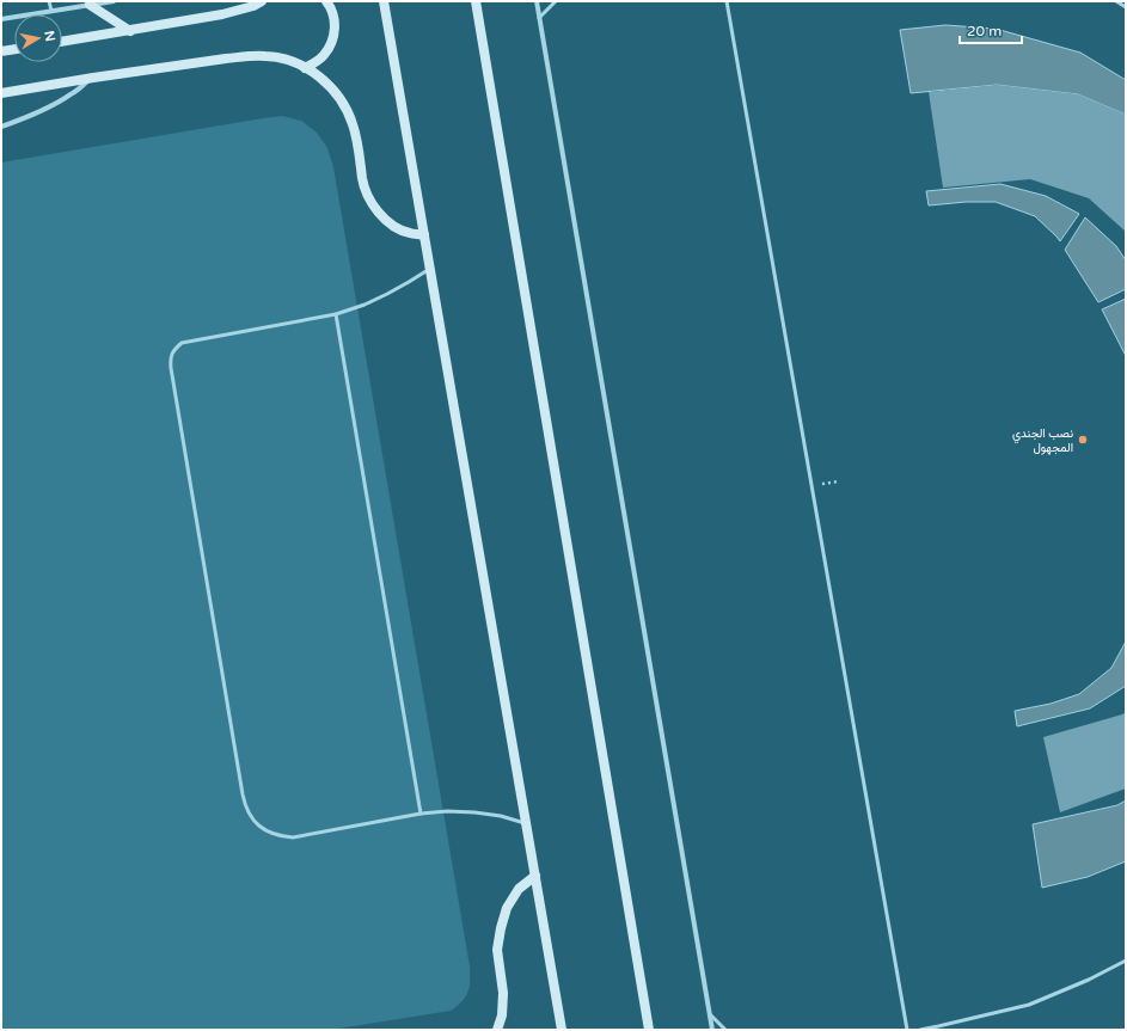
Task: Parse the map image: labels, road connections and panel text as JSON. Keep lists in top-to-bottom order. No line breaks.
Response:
{"places":["نصب الجندي المجهول"],"scale_bar":"20 m","north":"right"}
